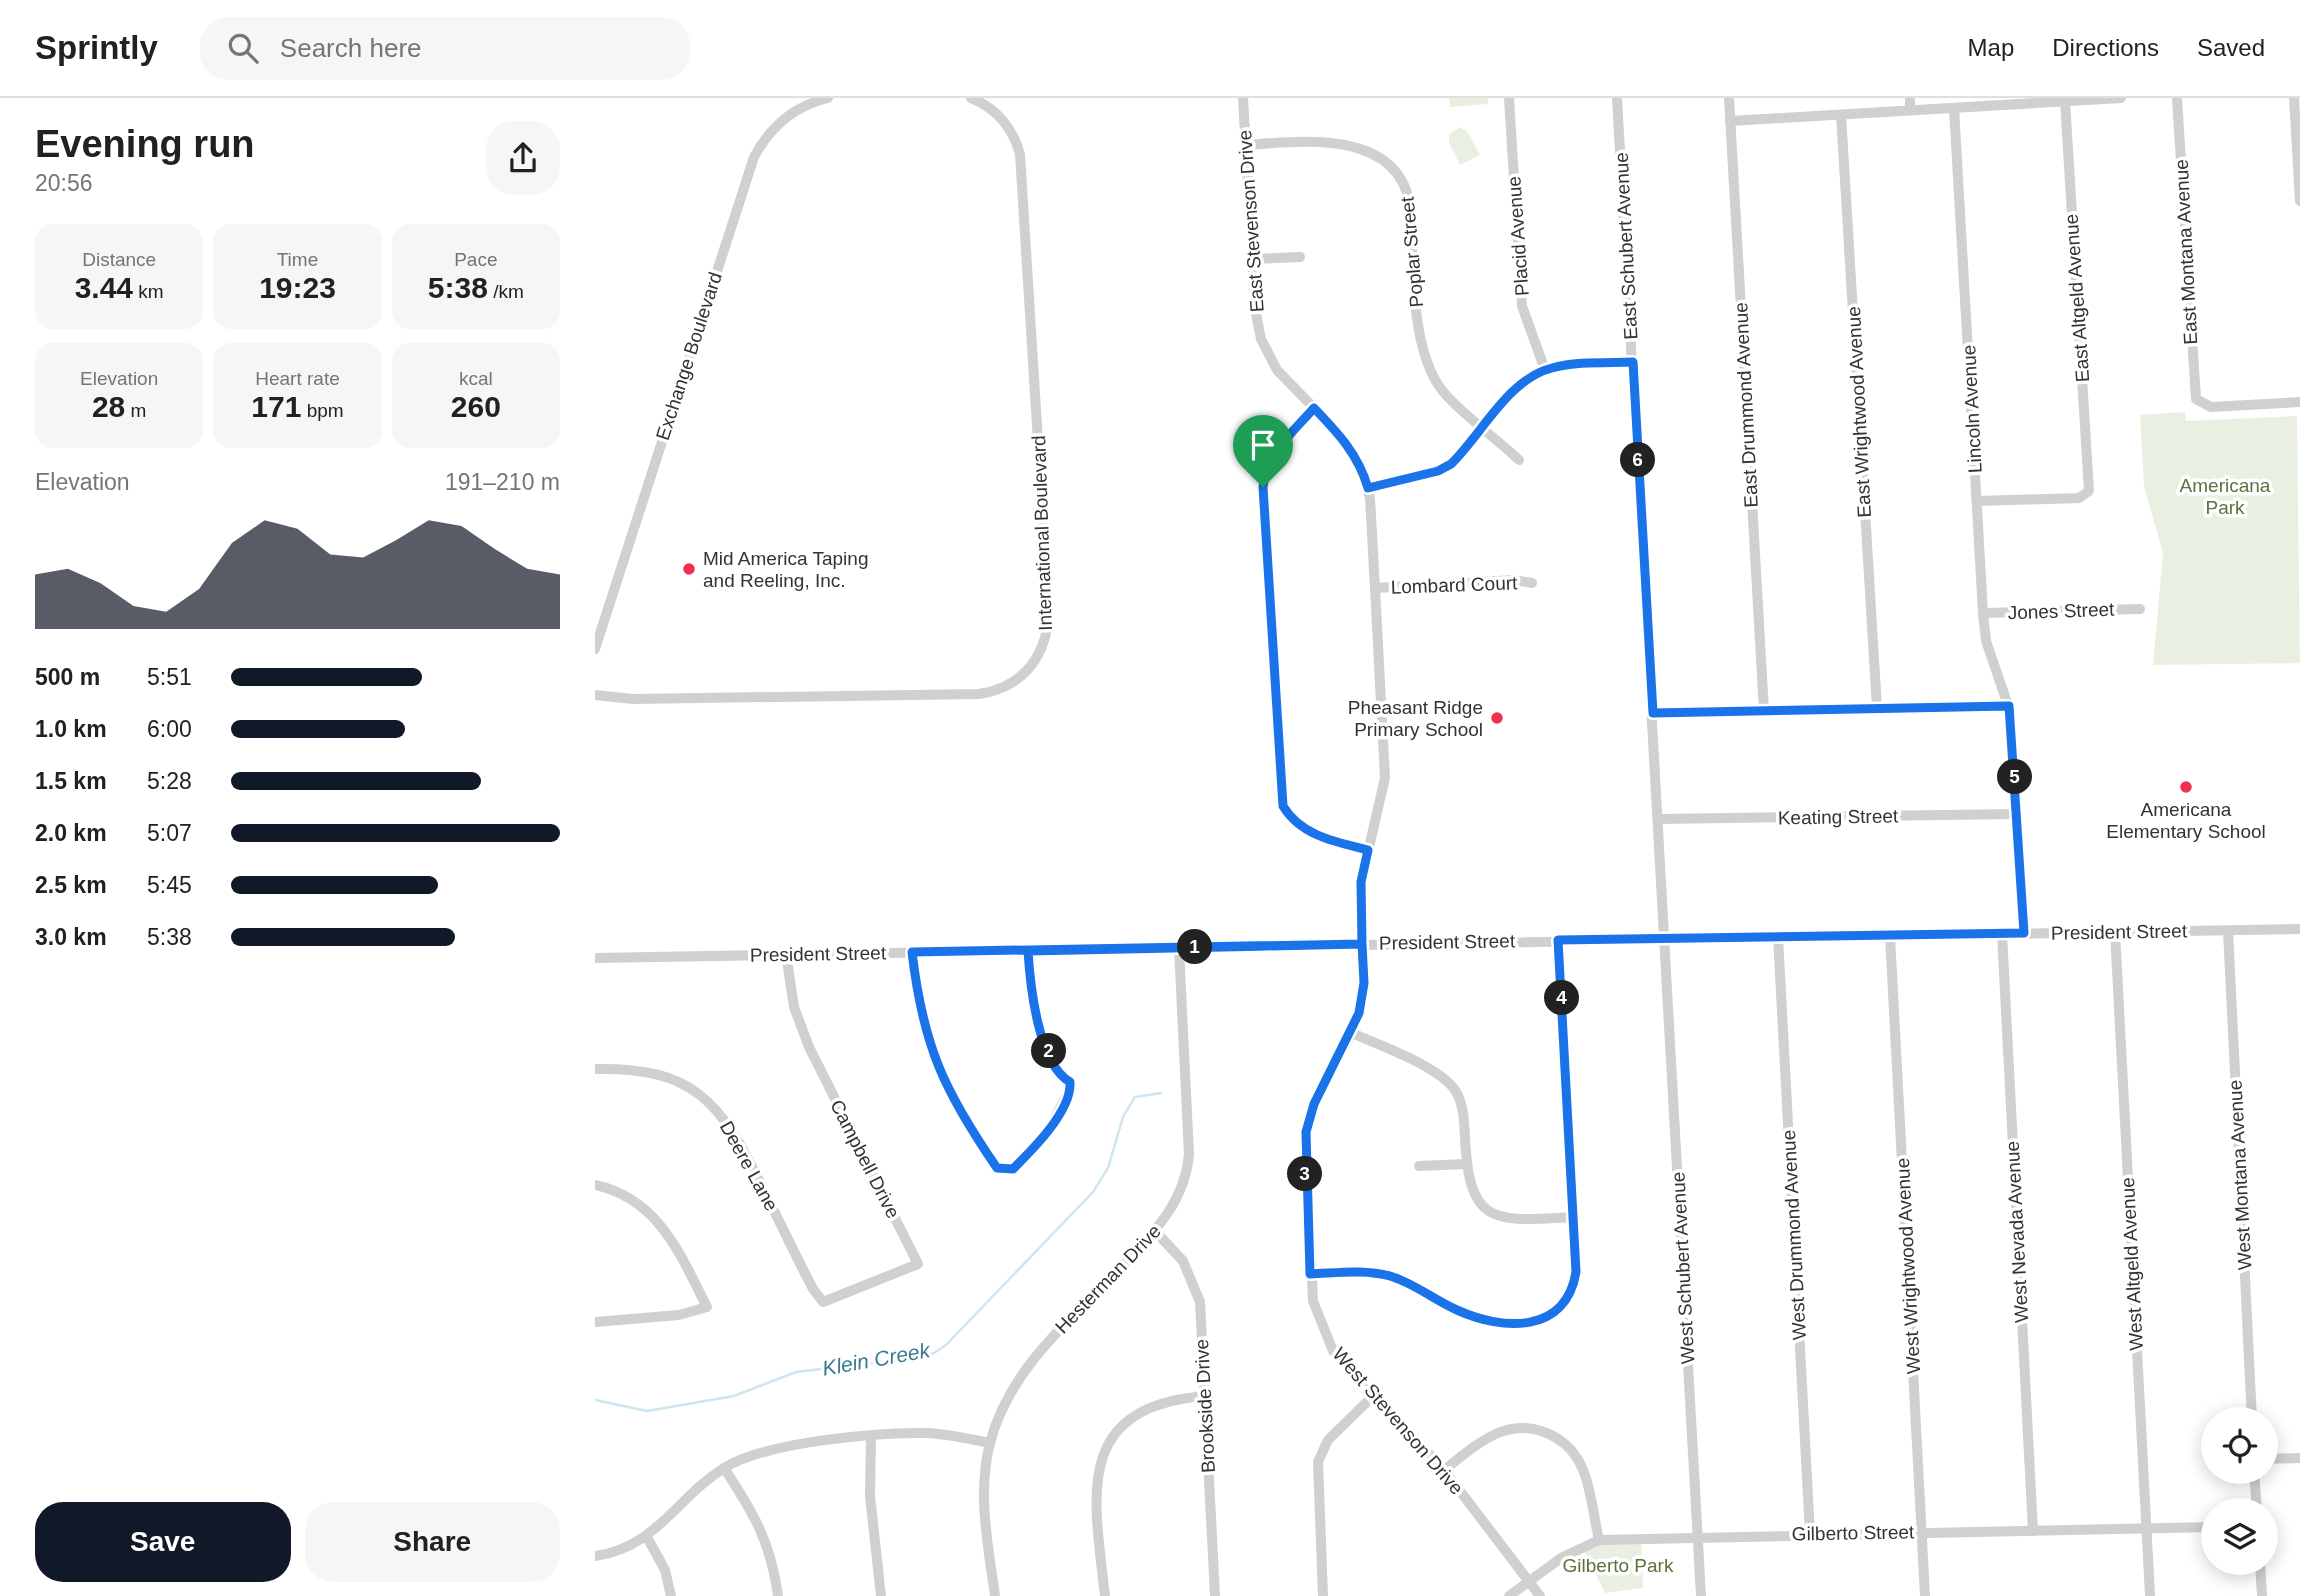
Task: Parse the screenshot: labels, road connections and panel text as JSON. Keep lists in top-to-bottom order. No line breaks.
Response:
{"streets":{"street":["East Stevenson Drive","Placid Avenue","East Schubert Avenue","Poplar Street","East Montana Avenue","East Altgeld Avenue","Exchange Boulevard","East Drummond Avenue","Lincoln Avenue","East Wrightwood Avenue","International Boulevard","Lombard Court","Jones Street","Keating Street","President Street","Campbell Drive","Deere Lane","West Montana Avenue","West Nevada Avenue","West Drummond Avenue","West Altgeld Avenue","West Wrightwood Avenue","West Schubert Avenue","Hesterman Drive","Brookside Drive","West Stevenson Drive","Gilberto Street"]},"crossings":[["East Stevenson Drive","Poplar Street"],["East Stevenson Drive","Lombard Court"],["East Stevenson Drive","President Street"],["East Stevenson Drive","West Stevenson Drive"],["East Schubert Avenue","Keating Street"],["East Schubert Avenue","President Street"],["East Schubert Avenue","West Schubert Avenue"],["East Altgeld Avenue","Lincoln Avenue"],["Lincoln Avenue","Jones Street"],["Lincoln Avenue","Keating Street"],["Lincoln Avenue","President Street"],["President Street","Campbell Drive"],["President Street","West Montana Avenue"],["President Street","West Nevada Avenue"],["President Street","West Drummond Avenue"],["President Street","West Altgeld Avenue"],["President Street","West Wrightwood Avenue"],["President Street","West Schubert Avenue"],["President Street","Hesterman Drive"],["President Street","West Stevenson Drive"],["Campbell Drive","Deere Lane"],["West Nevada Avenue","Gilberto Street"],["West Drummond Avenue","Gilberto Street"],["West Altgeld Avenue","Gilberto Street"],["West Wrightwood Avenue","Gilberto Street"],["West Schubert Avenue","Gilberto Street"],["Hesterman Drive","Brookside Drive"],["West Stevenson Drive","Gilberto Street"]],"water":["Klein Creek"],"parks":["Americana Park","Gilberto Park"],"places":["Mid America Taping and Reeling, Inc.","Pheasant Ridge Primary School","Americana Elementary School"],"page":{"header":"Sprintly","search":"Search here","nav":["Map","Directions","Saved"],"heading":["Evening run","20:56"],"stats":[["Distance","3.44 km"],["Time","19:23"],["Pace","5:38 /km"],["Elevation","28 m"],["Heart rate","171 bpm"],["kcal","260"]],"pins":["6","5","1","4","2","3"],"chart":["Elevation","191–210 m"],"list":[{"name":"500 m","note":"5:51"},{"name":"1.0 km","note":"6:00"},{"name":"1.5 km","note":"5:28"},{"name":"2.0 km","note":"5:07"},{"name":"2.5 km","note":"5:45"},{"name":"3.0 km","note":"5:38"}],"buttons":["Save","Share"]}}
